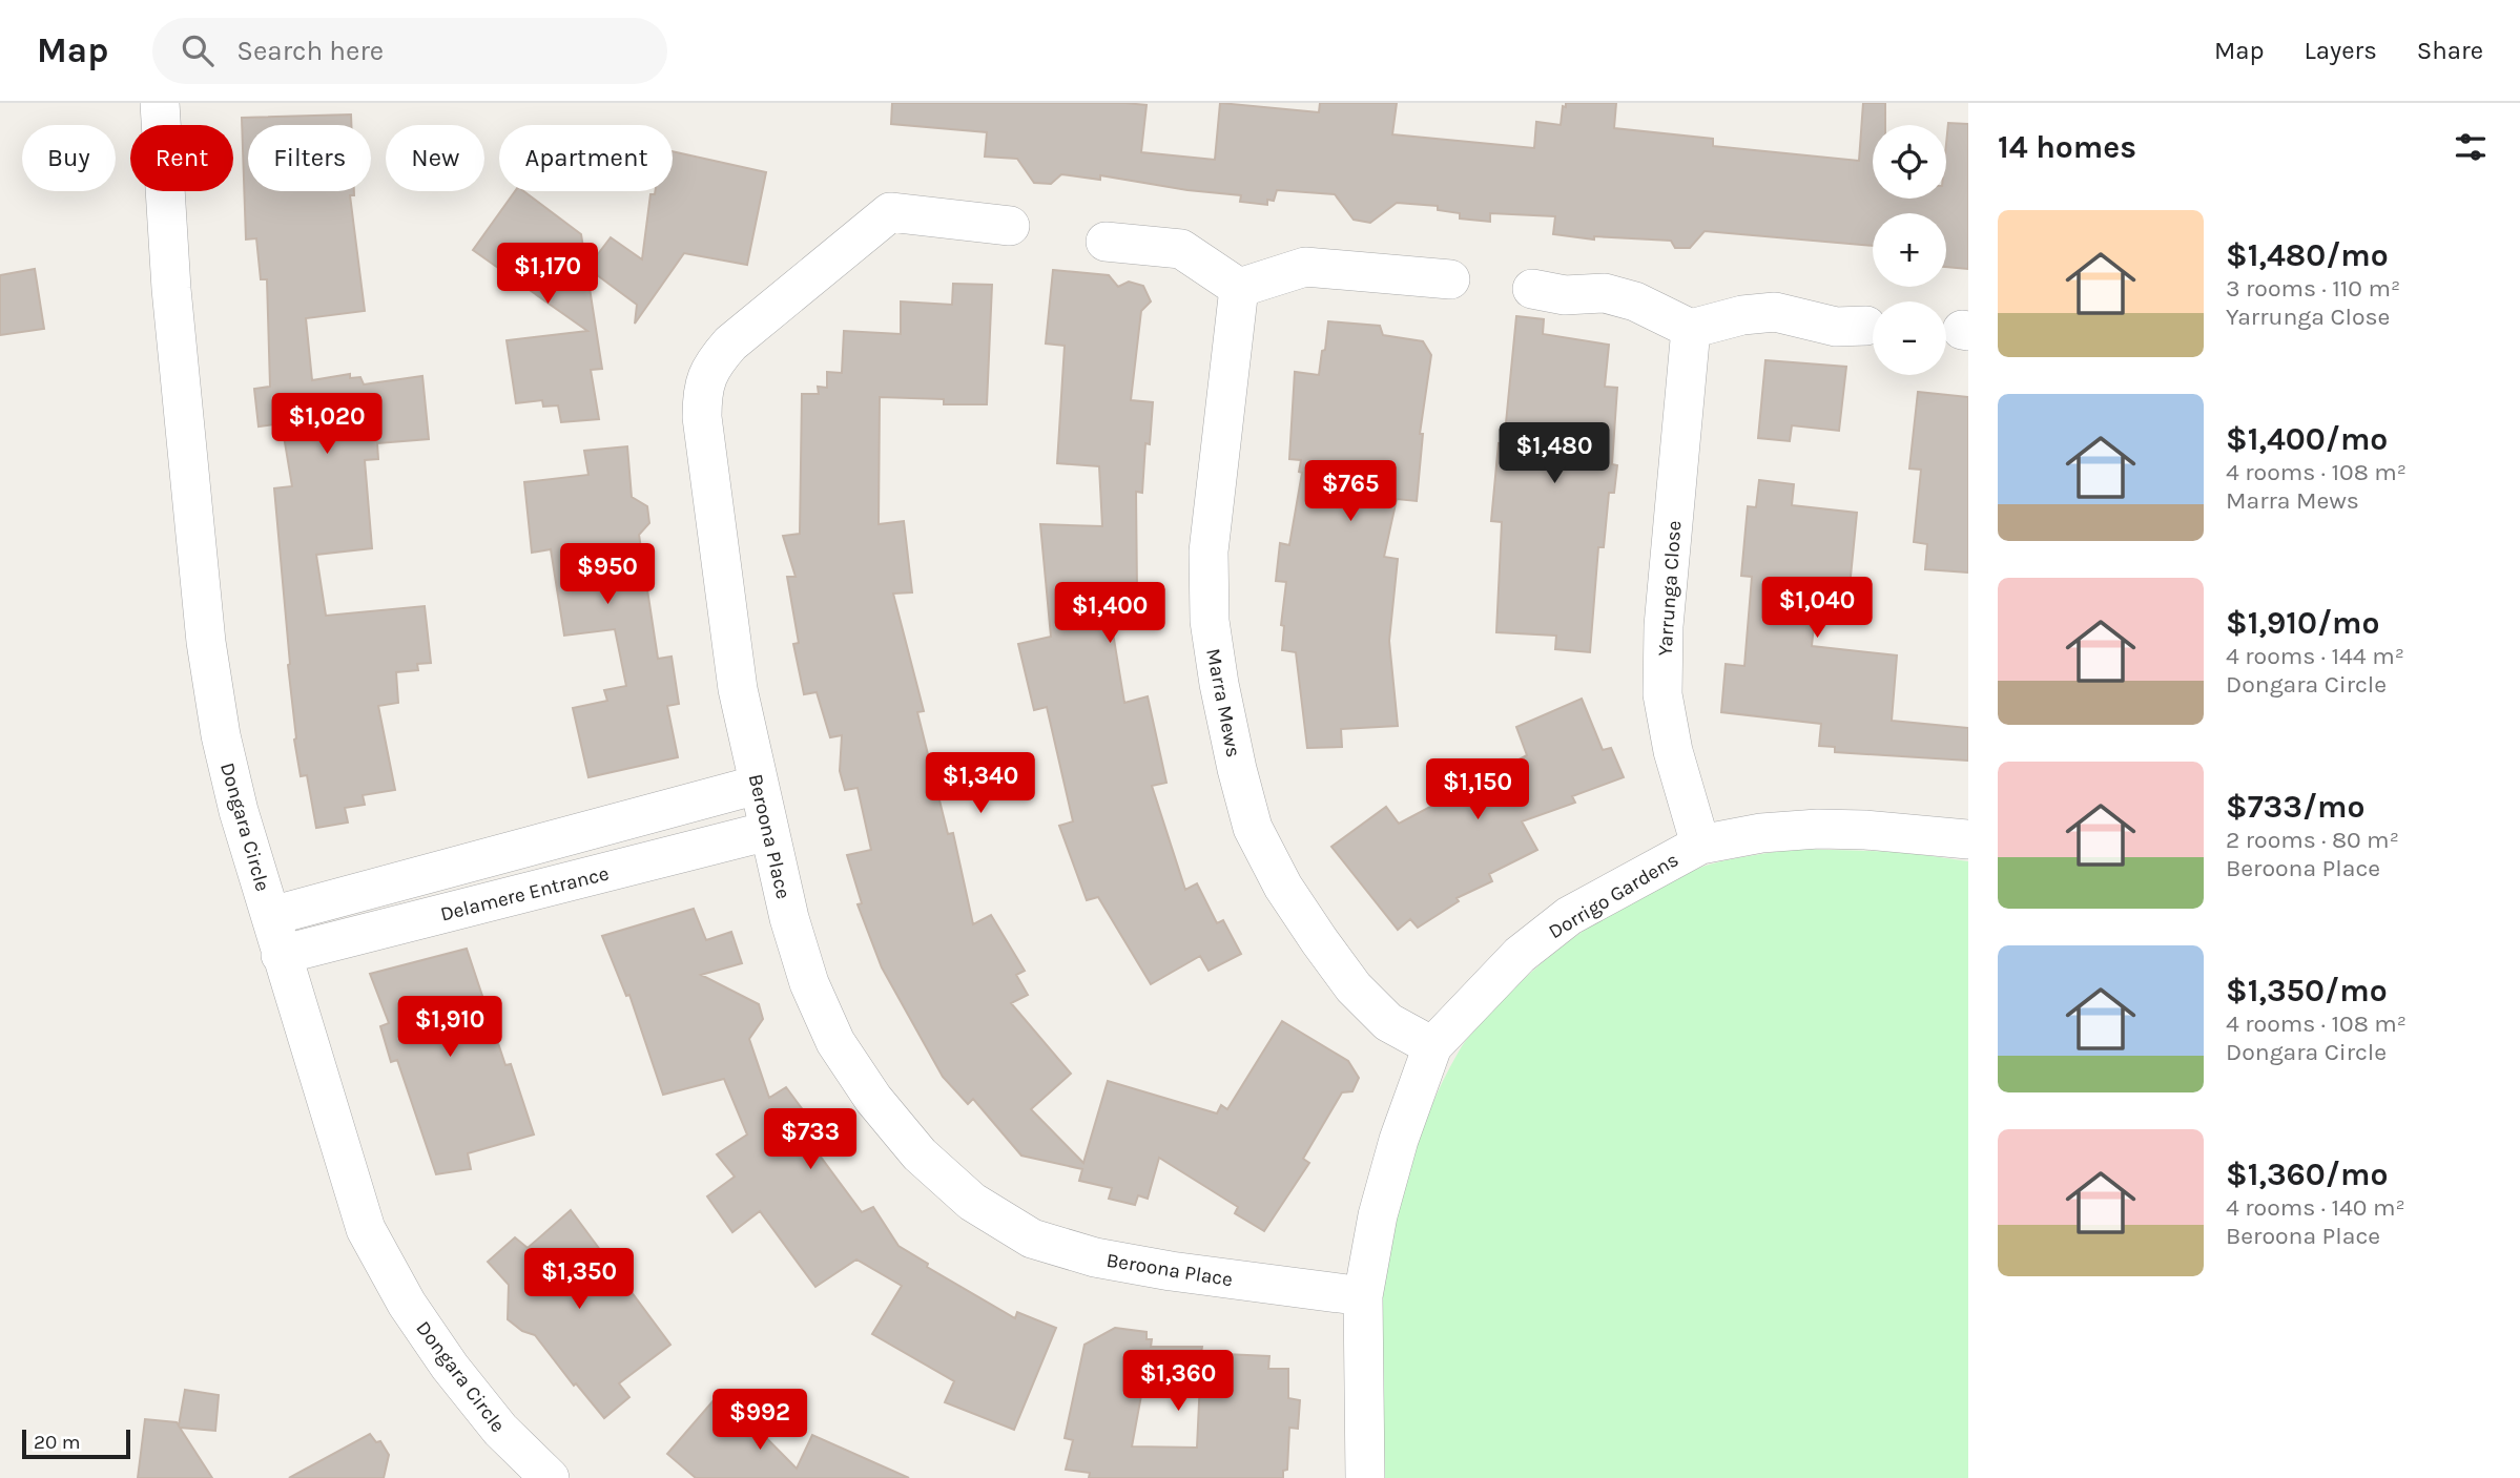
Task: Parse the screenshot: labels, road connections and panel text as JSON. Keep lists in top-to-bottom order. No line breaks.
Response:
{"streets":{"street":["Yarrunga Close","Marra Mews","Dongara Circle","Beroona Place","Delamere Entrance","Dorrigo Gardens"]},"crossings":[["Yarrunga Close","Dorrigo Gardens"],["Marra Mews","Dorrigo Gardens"],["Dongara Circle","Delamere Entrance"],["Beroona Place","Delamere Entrance"],["Beroona Place","Dorrigo Gardens"]],"scale_bar":"20 m","page":{"header":"Map","search":"Search here","nav":["Map","Layers","Share"],"heading":"14 homes","map_buttons":["+","−"],"chip":["Buy","Rent","Filters","New","Apartment"],"list":[{"name":"$1,480/mo","note":"3 rooms · 110 m² · Yarrunga Close"},{"name":"$1,400/mo","note":"4 rooms · 108 m² · Marra Mews"},{"name":"$1,910/mo","note":"4 rooms · 144 m² · Dongara Circle"},{"name":"$733/mo","note":"2 rooms · 80 m² · Beroona Place"},{"name":"$1,350/mo","note":"4 rooms · 108 m² · Dongara Circle"},{"name":"$1,360/mo","note":"4 rooms · 140 m² · Beroona Place"}],"price":["$1,170","$1,020","$1,480","$765","$950","$1,040","$1,400","$1,340","$1,150","$1,910","$733","$1,350","$1,360","$992"],"scale":"20 m"}}
